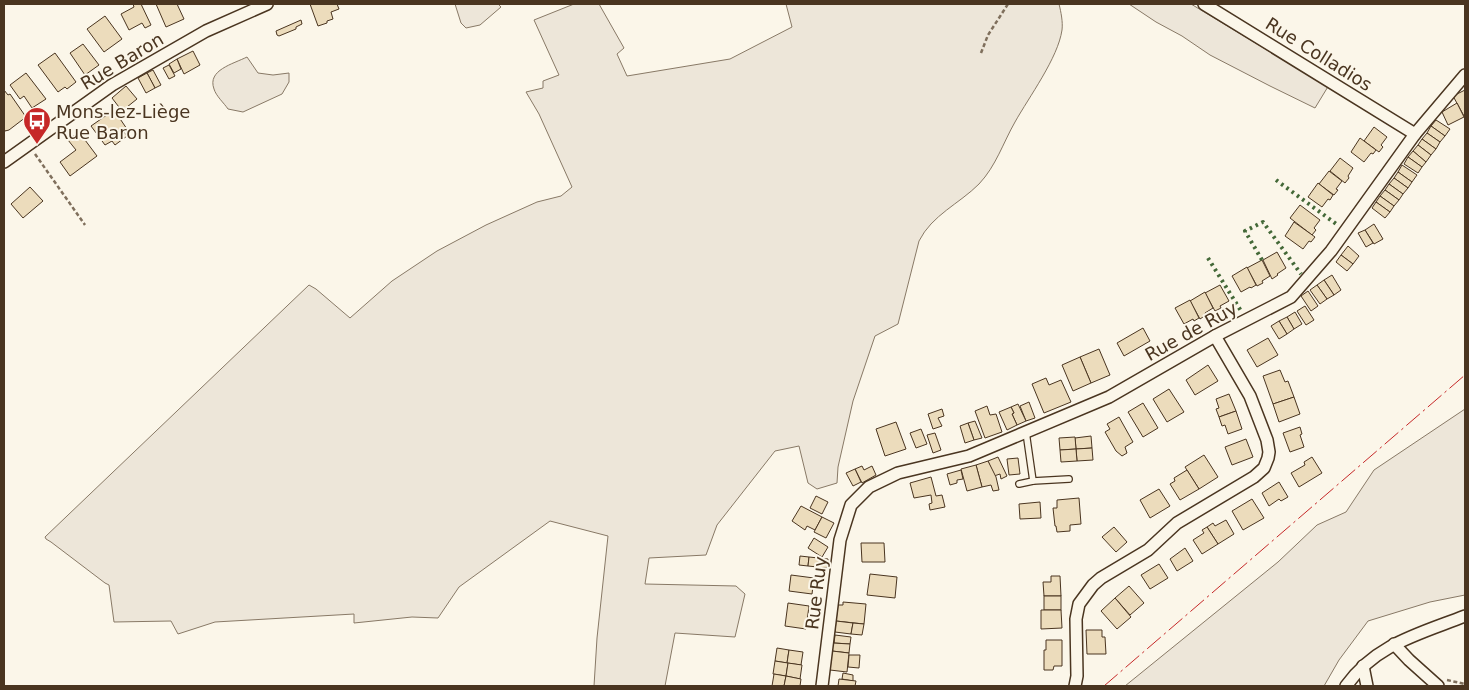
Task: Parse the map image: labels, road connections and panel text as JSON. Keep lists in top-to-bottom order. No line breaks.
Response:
{"streets":{"street":["Rue Colladios","Rue Baron","Rue de Ruy","Rue Ruy"]},"crossings":[["Rue Colladios","Rue de Ruy"],["Rue de Ruy","Rue Ruy"]],"places":{"bus stop":["Mons-lez-Liège Rue Baron"]}}
